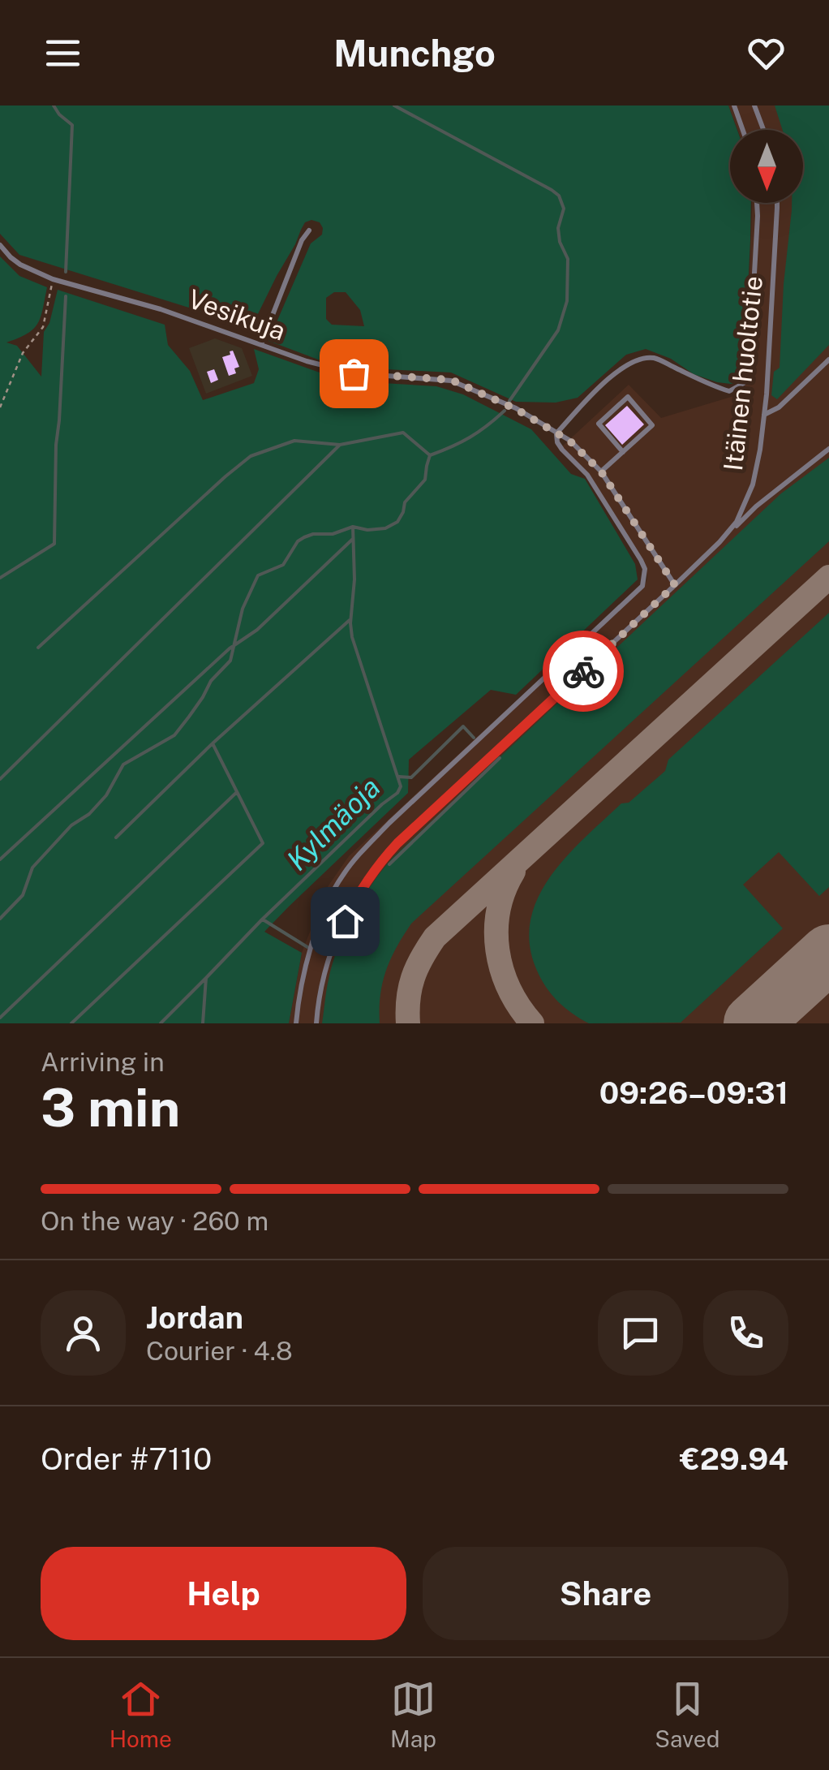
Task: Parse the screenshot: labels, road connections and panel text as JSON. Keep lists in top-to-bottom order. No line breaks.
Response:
{"streets":{"lane":["Vesikuja","Itäinen huoltotie"]},"crossings":[["Vesikuja","Itäinen huoltotie"]],"water":["Kylmäoja"],"north":"bottom","page":{"header":"Munchgo","heading":["3 min","Arriving in","09:26–09:31"],"panel":["Jordan","Courier · 4.8","Order #7110","€29.94"],"bar":"On the way · 260 m","buttons":["Help","Share"],"tabs":["Home","Map","Saved"]}}
